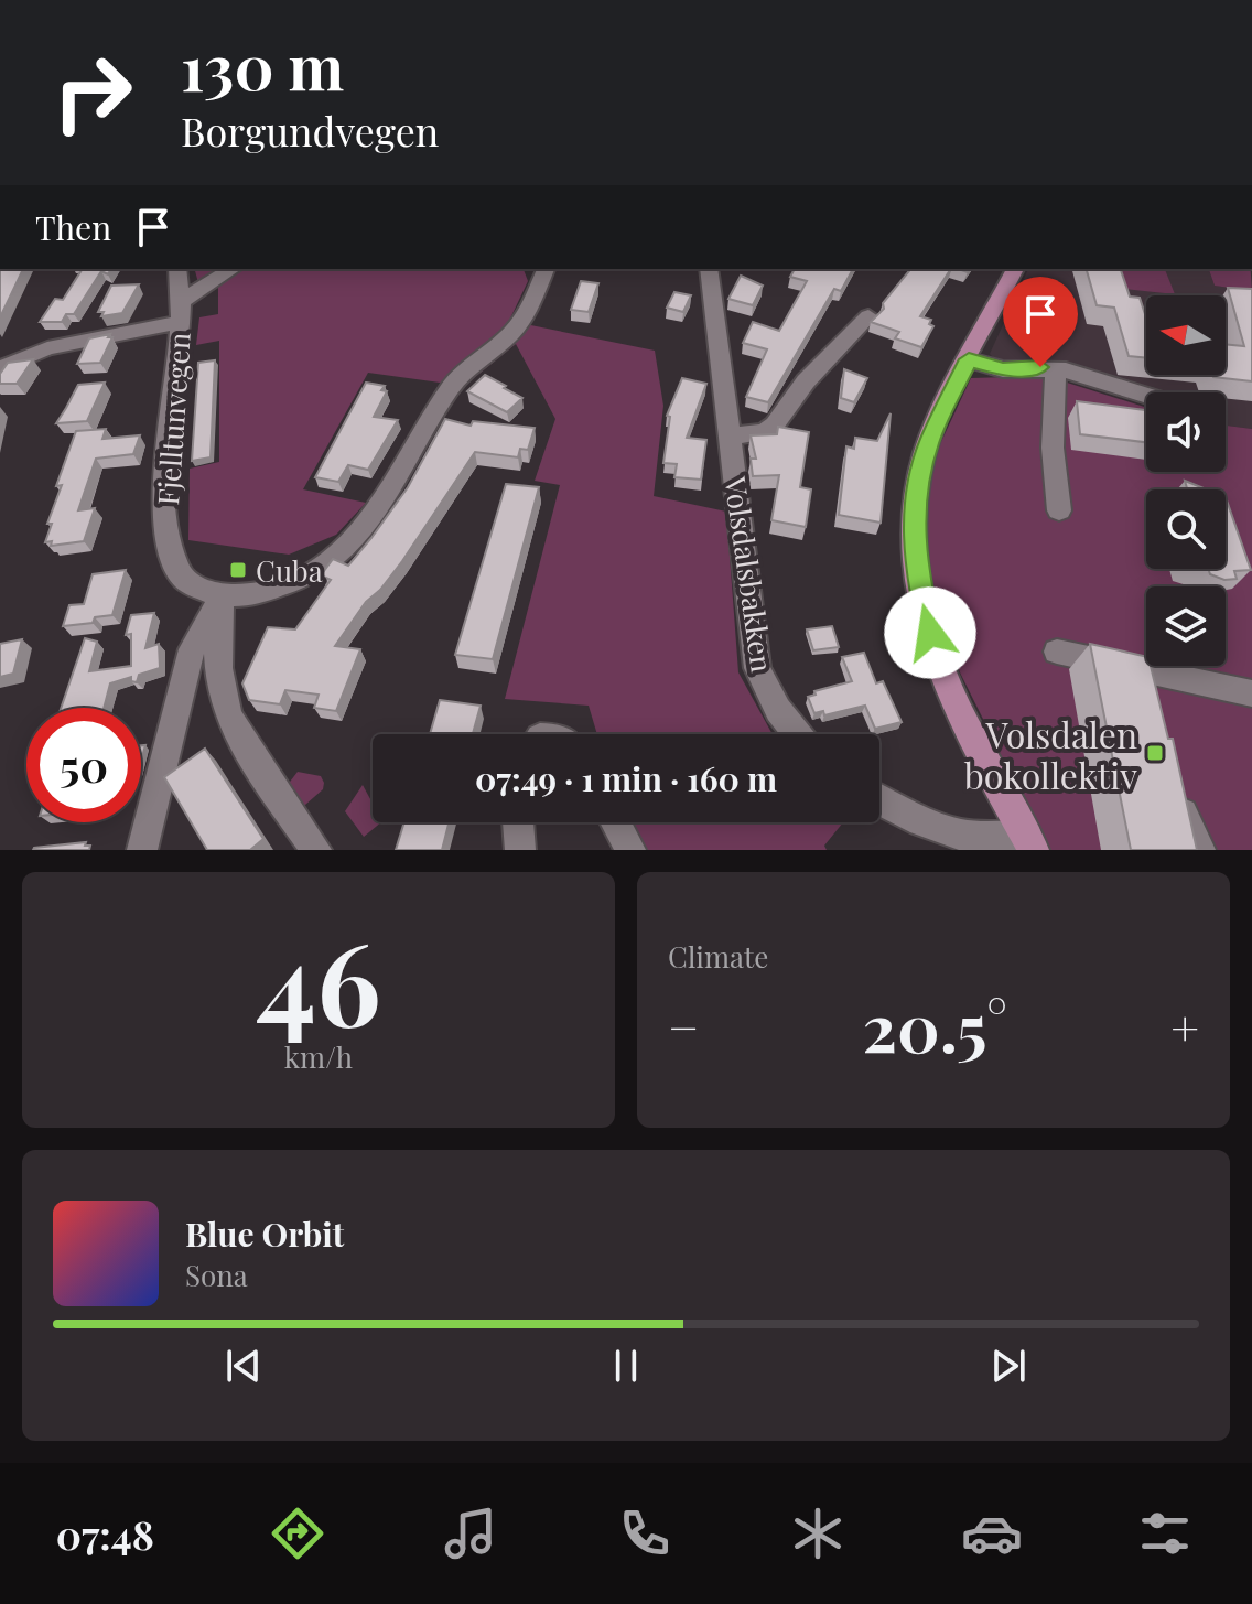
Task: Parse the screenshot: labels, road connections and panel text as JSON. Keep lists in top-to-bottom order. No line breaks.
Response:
{"streets":{"street":["Fjelltunvegen","Volsdalsbakken"]},"places":{"transit":["Cuba","Volsdalen bokollektiv"]},"north":"left","page":{"turn":["130 m","Borgundvegen"],"then":"Then","limit":"50","trip":"07:49 · 1 min · 160 m","tile":[["46","km/h"],"Climate"],"heat":["−","20.5°","+"],"song":["Blue Orbit","Sona"],"tabs":"07:48"}}
